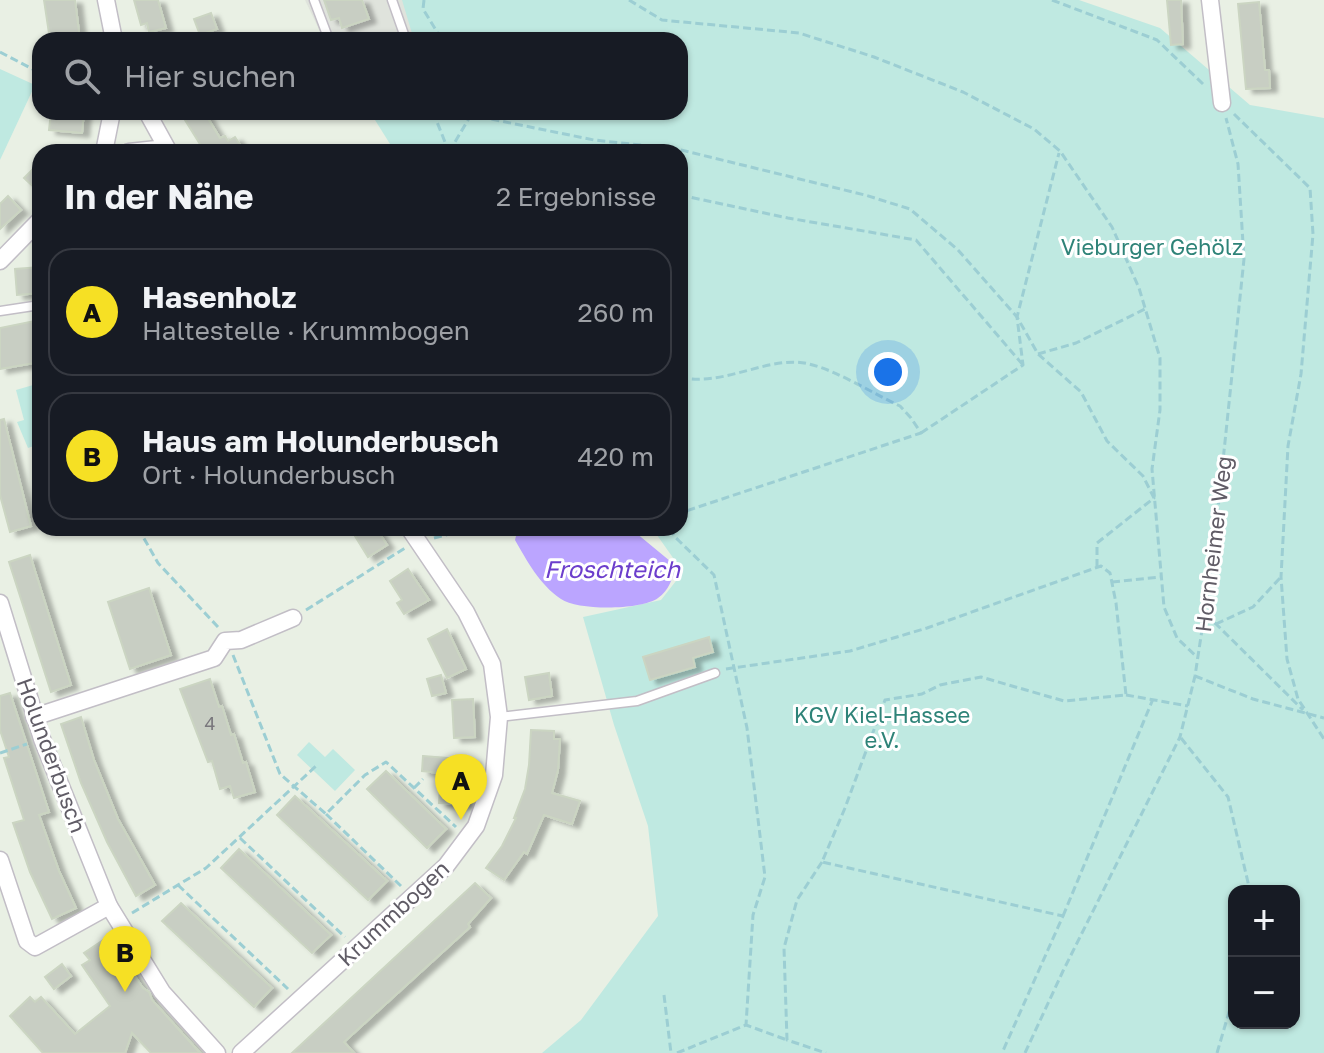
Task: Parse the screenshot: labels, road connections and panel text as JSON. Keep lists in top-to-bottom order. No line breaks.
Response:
{"streets":{"street":["Holunderbusch","Krummbogen"],"path":["Hornheimer Weg"]},"water":["Froschteich"],"parks":["Vieburger Gehölz","KGV Kiel-Hassee e.V."],"house_numbers":["4"],"page":{"search":"Hier suchen","heading":["In der Nähe","2 Ergebnisse"],"list":[{"mark":"A","name":"Hasenholz","note":"Haltestelle · Krummbogen","value":"260 m"},{"mark":"B","name":"Haus am Holunderbusch","note":"Ort · Holunderbusch","value":"420 m"}],"pins":["A","B"],"map_buttons":["+","−"]}}
